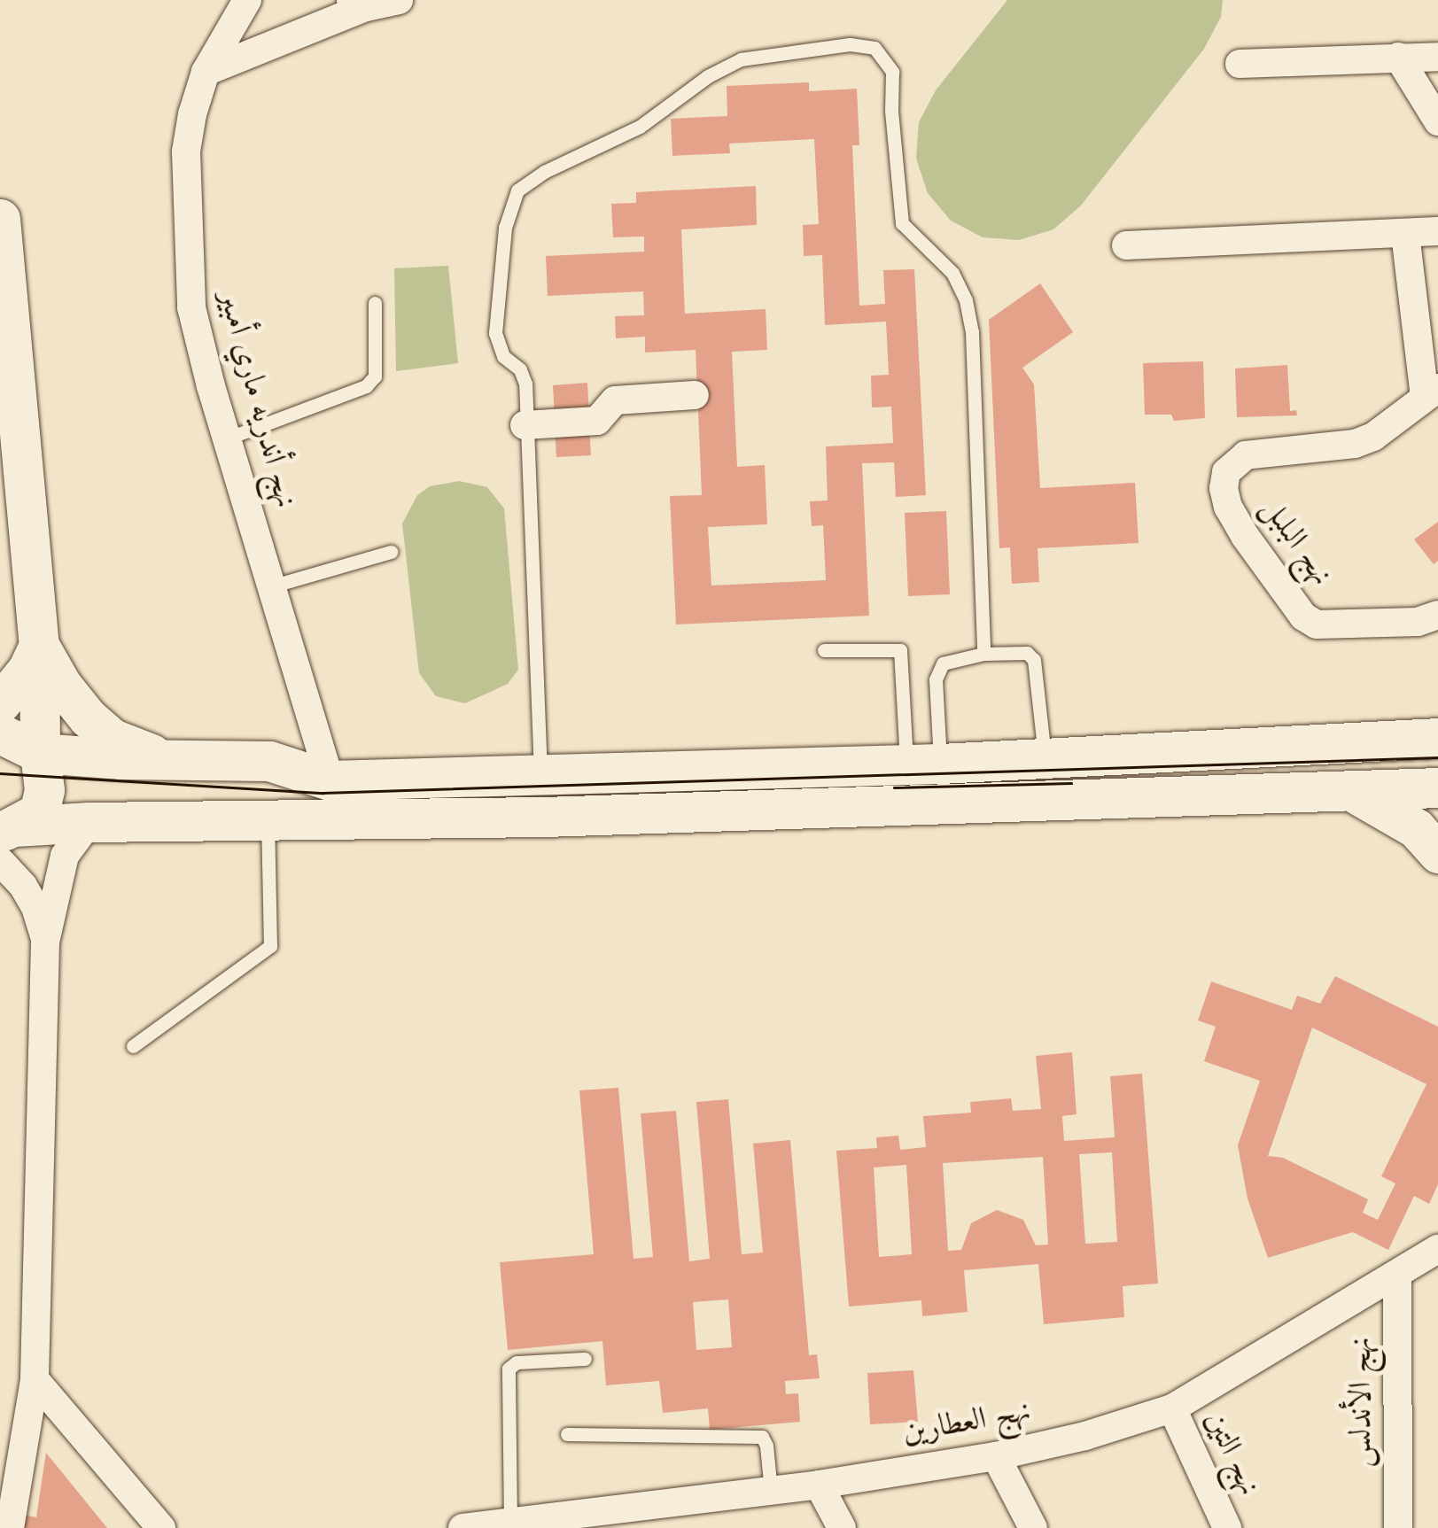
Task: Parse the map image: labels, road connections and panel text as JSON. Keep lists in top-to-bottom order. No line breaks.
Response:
{"streets":{"street":["نهج أندريه ماري أمبير","نهج البلبل","نهج الأندلس","نهج العطارين","نهج التين"]},"crossings":[["نهج الأندلس","نهج العطارين"],["نهج العطارين","نهج التين"]]}
